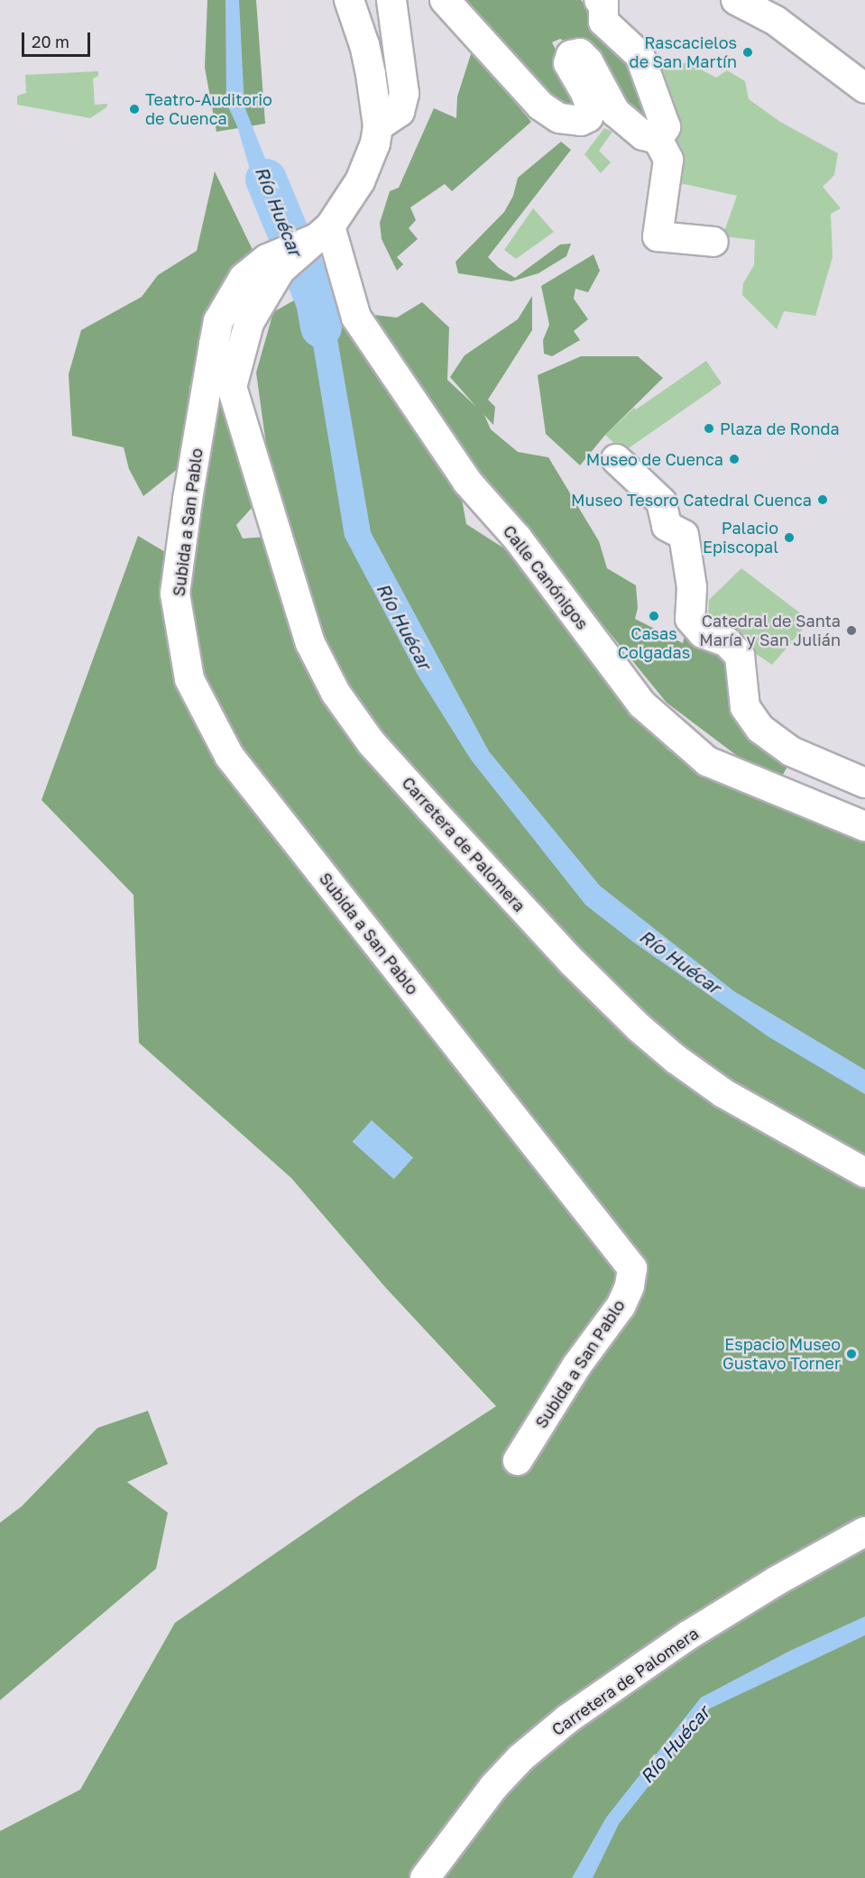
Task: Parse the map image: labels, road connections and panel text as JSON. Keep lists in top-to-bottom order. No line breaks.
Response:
{"streets":{"street":["Subida a San Pablo","Calle Canónigos","Carretera de Palomera"]},"crossings":[["Subida a San Pablo","Carretera de Palomera"]],"water":["Río Huécar"],"places":["Rascacielos de San Martín","Teatro-Auditorio de Cuenca","Plaza de Ronda","Museo de Cuenca","Museo Tesoro Catedral Cuenca","Palacio Episcopal","Casas Colgadas","Catedral de Santa María y San Julián","Espacio Museo Gustavo Torner"],"scale_bar":"20 m"}
